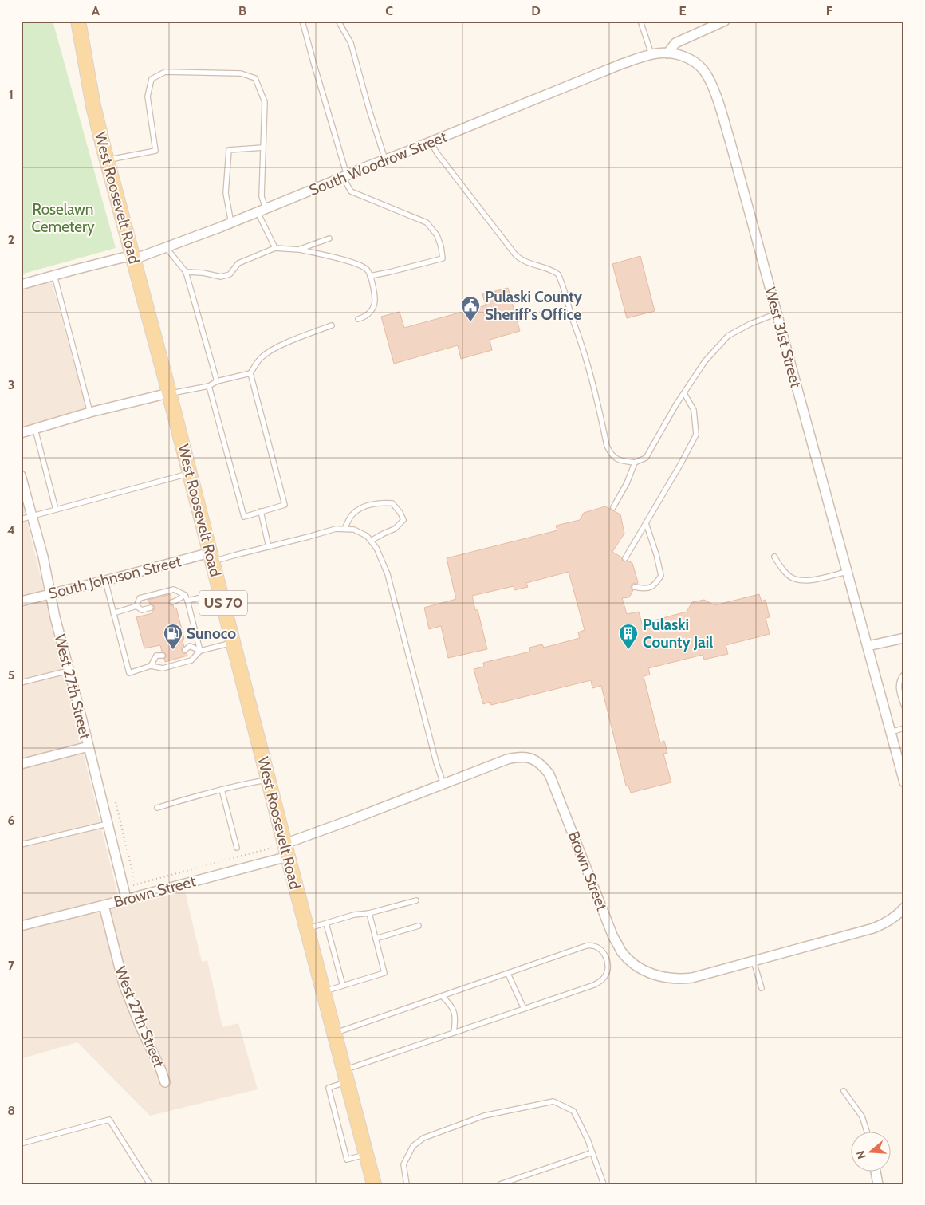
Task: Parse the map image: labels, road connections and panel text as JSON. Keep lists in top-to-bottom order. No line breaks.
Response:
{"streets":{"main road":["West Roosevelt Road","US 70"],"street":["South Woodrow Street","West 31st Street","South Johnson Street","West 27th Street","Brown Street"]},"crossings":[["South Woodrow Street","West Roosevelt Road"],["South Woodrow Street","West 31st Street"],["West Roosevelt Road","South Johnson Street"],["West Roosevelt Road","Brown Street"],["South Johnson Street","West 27th Street"],["West 27th Street","Brown Street"]],"parks":["Roselawn Cemetery"],"places":{"public building":["Pulaski County Sheriff's Office"],"fuel station":["Sunoco"],"building":["Pulaski County Jail"]},"north":"left","grid":{"columns":["A","B","C","D","E","F"],"rows":["1","2","3","4","5","6","7","8"]}}
